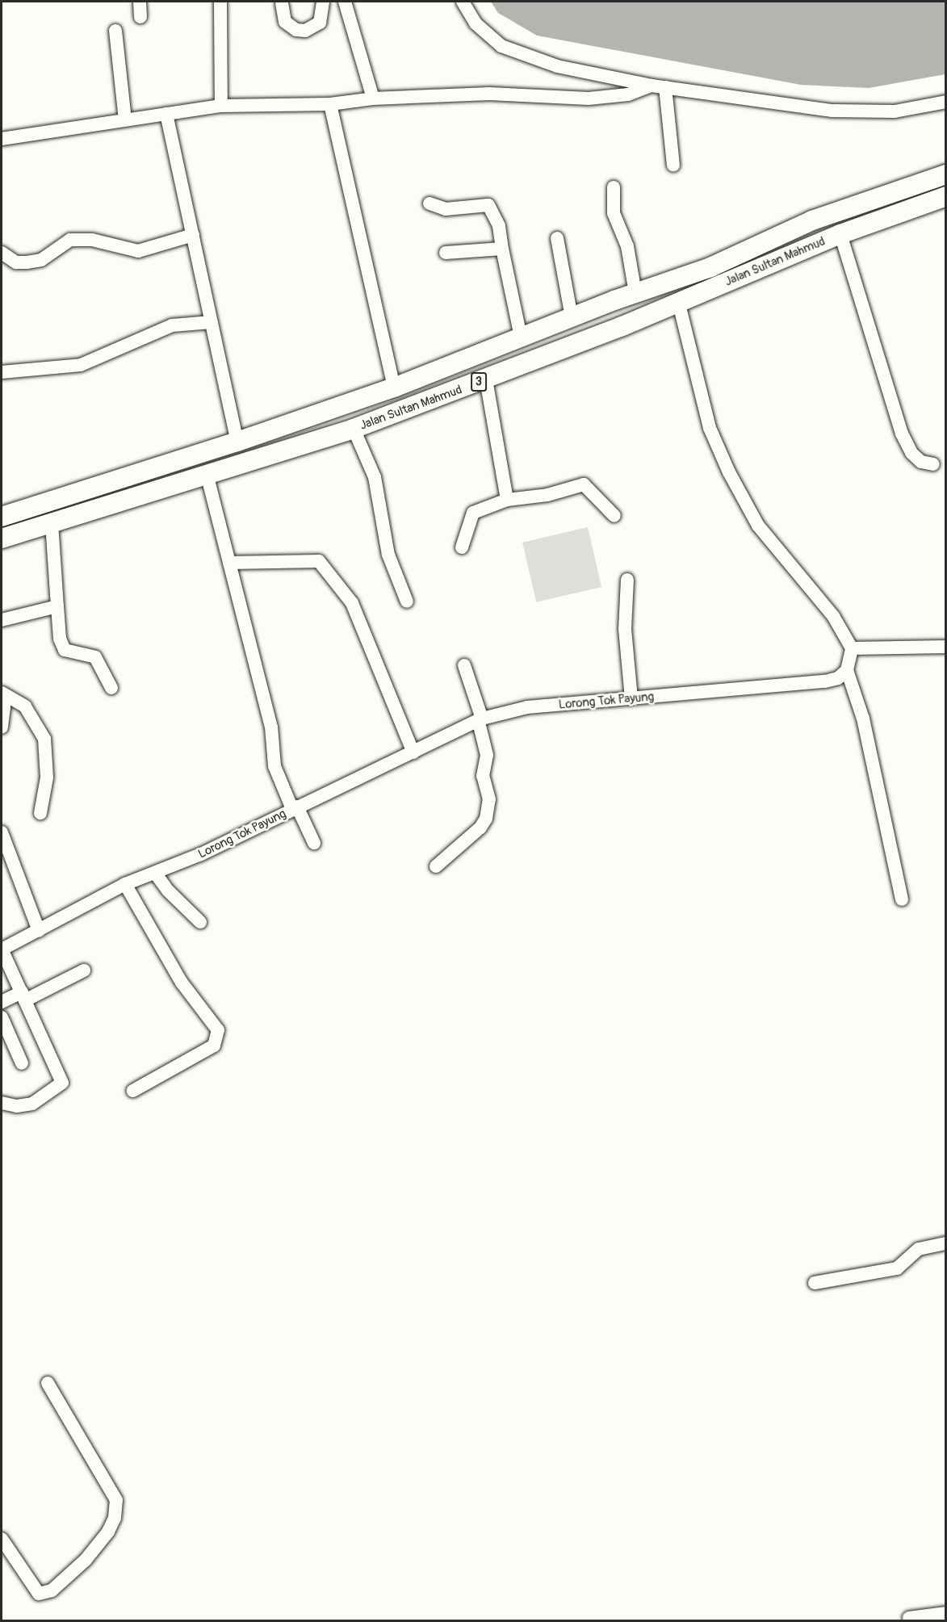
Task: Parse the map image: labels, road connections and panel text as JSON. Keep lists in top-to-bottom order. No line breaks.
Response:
{"streets":{"highway":["Jalan Sultan Mahmud","3"],"street":["Lorong Tok Payung"]}}
